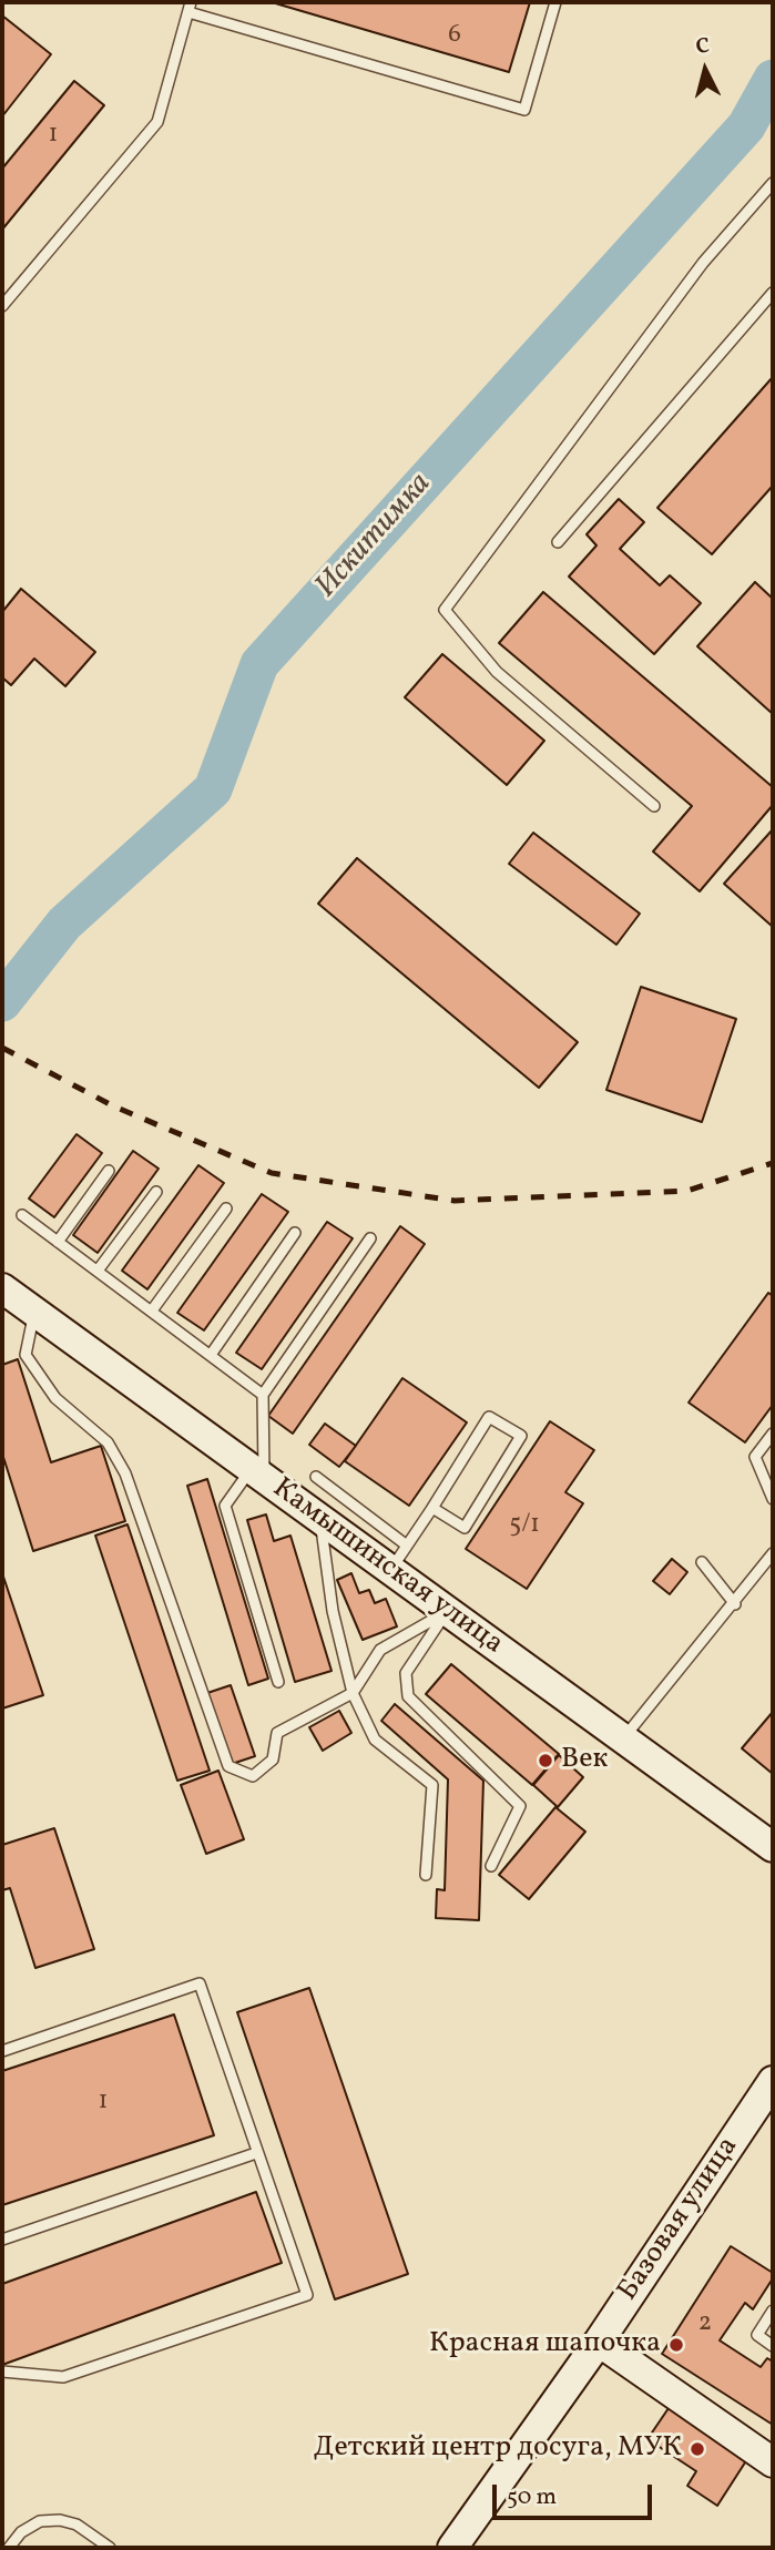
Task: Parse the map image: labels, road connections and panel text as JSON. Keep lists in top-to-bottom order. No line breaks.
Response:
{"streets":{"street":["Камышинская улица","Базовая улица"]},"water":["Искитимка"],"places":["Век","Красная шапочка","Детский центр досуга, МУК"],"house_numbers":["6","1","5/1","1","2"],"scale_bar":"50 m","north":"top"}
